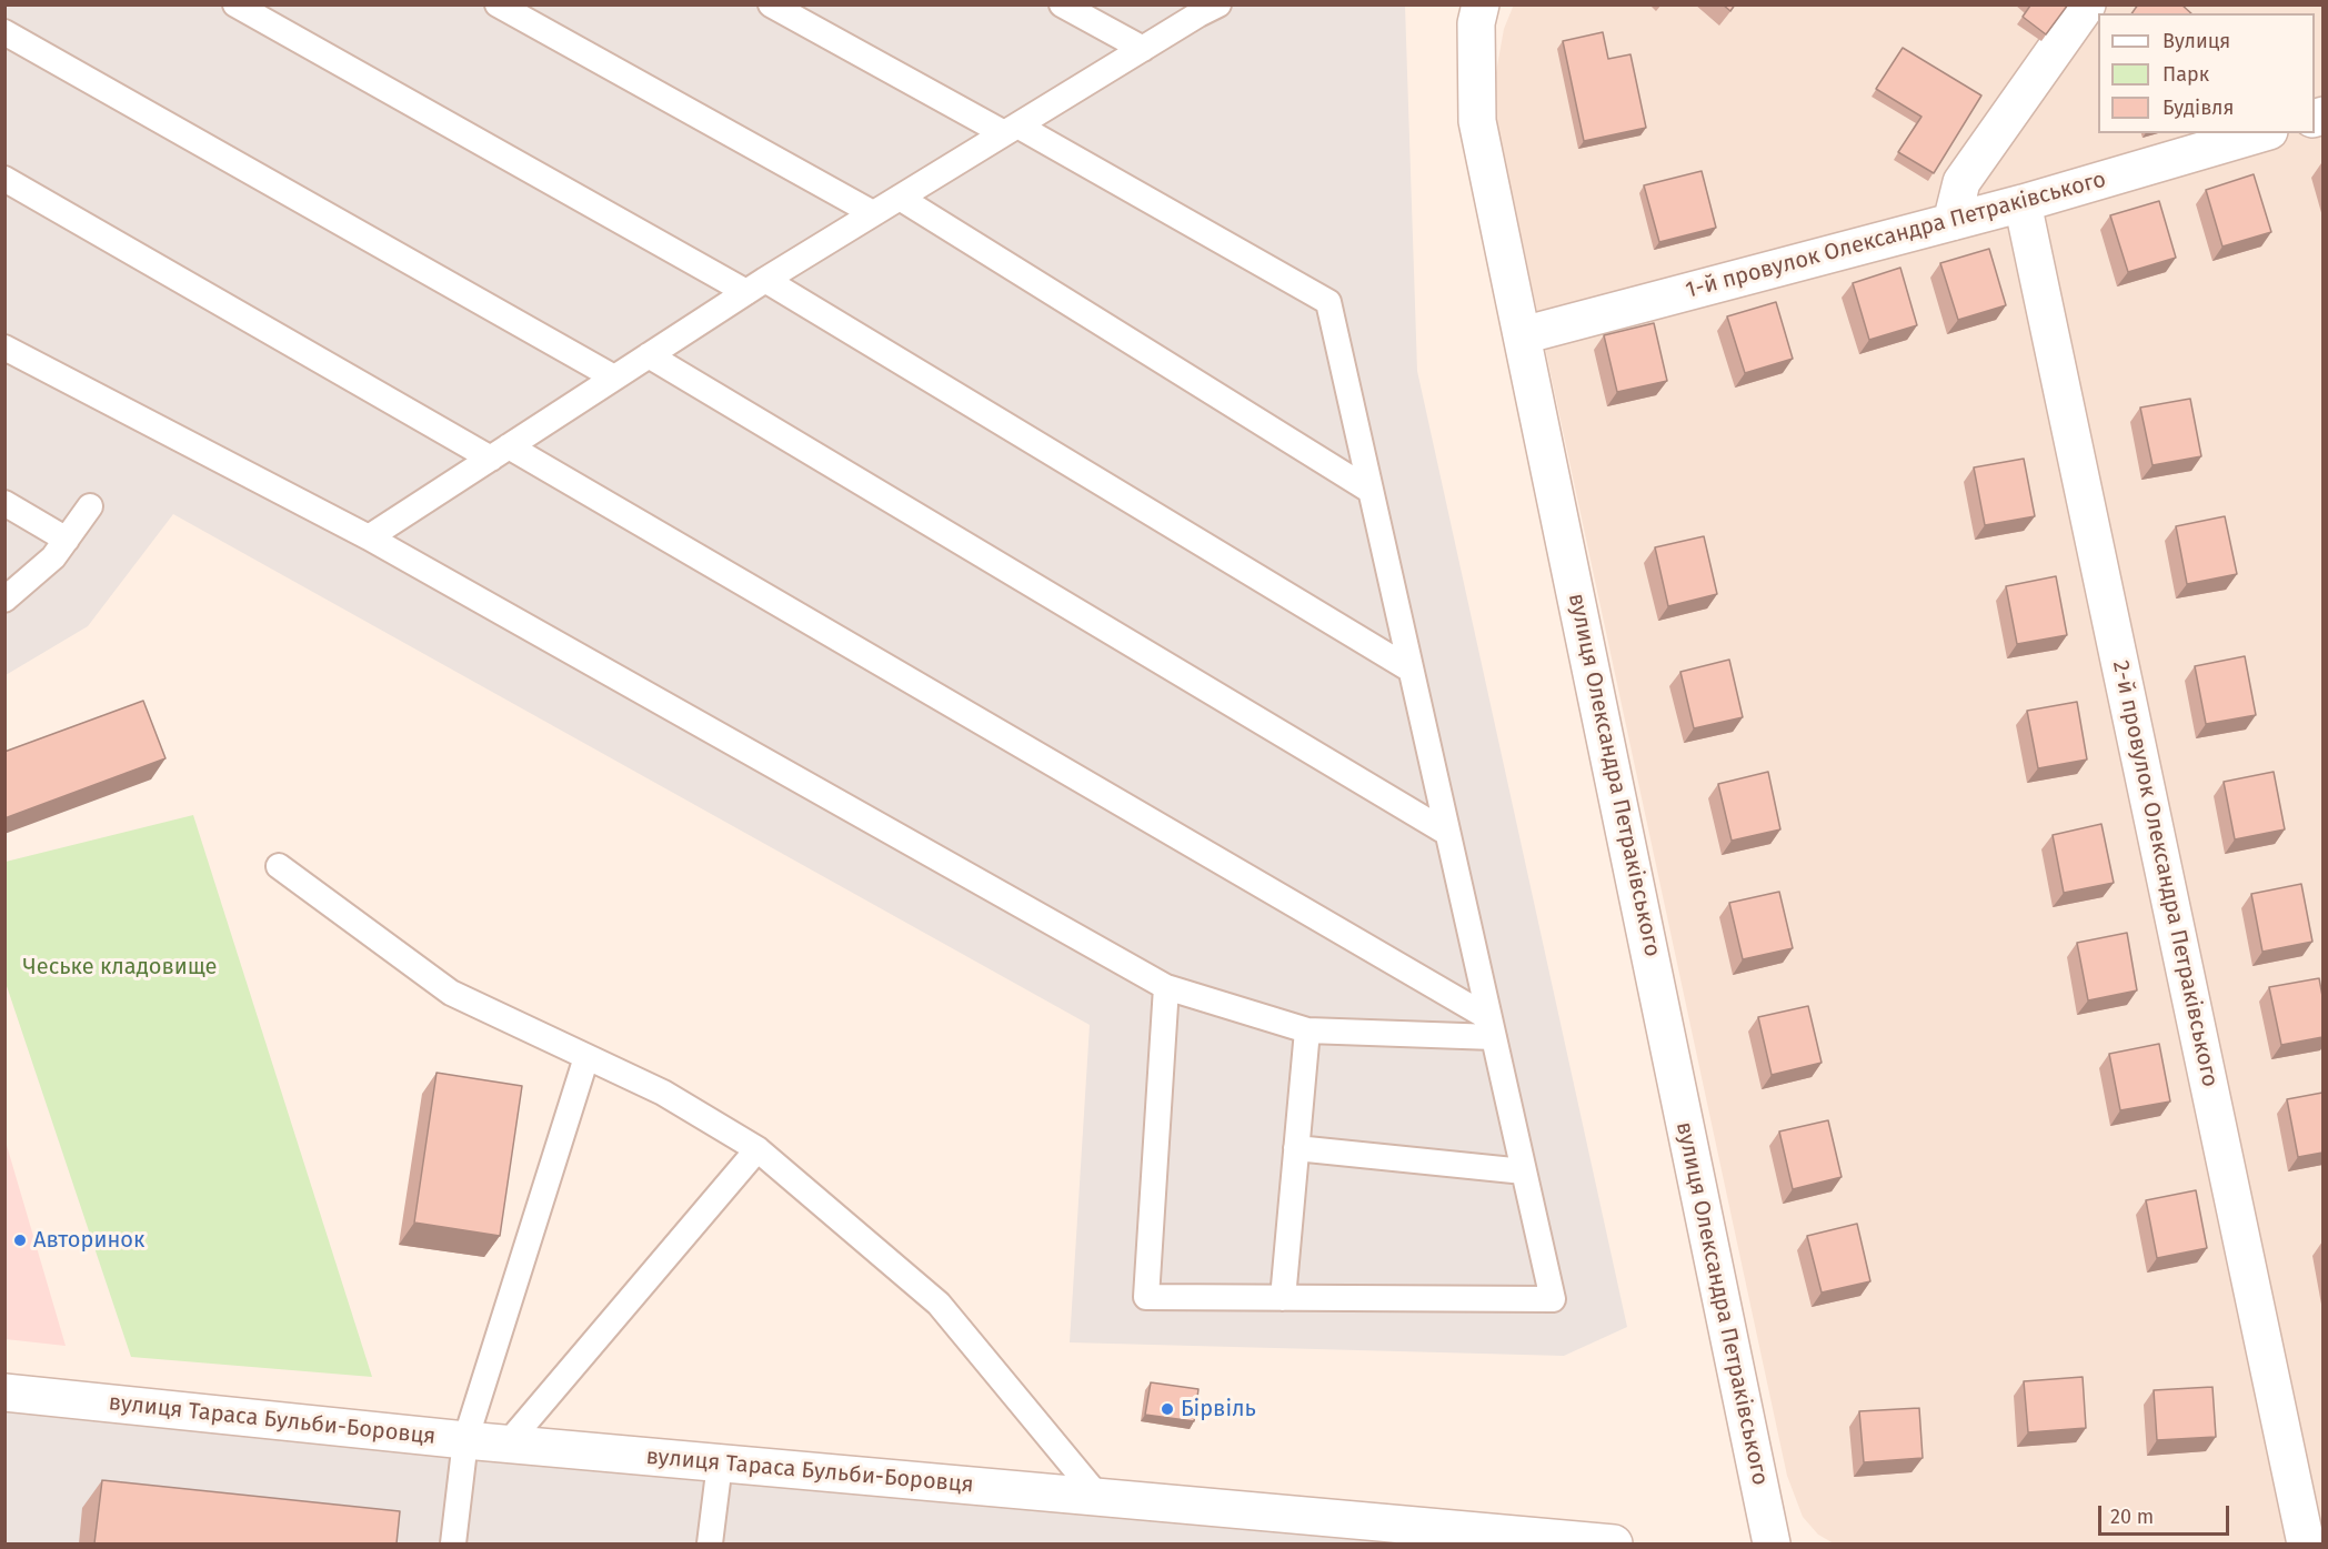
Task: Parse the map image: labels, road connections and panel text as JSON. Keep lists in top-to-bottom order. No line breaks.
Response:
{"streets":{"street":["1-й провулок Олександра Петраківського","вулиця Олександра Петраківського","2-й провулок Олександра Петраківського","вулиця Тараса Бульби-Боровця"]},"crossings":[["1-й провулок Олександра Петраківського","вулиця Олександра Петраківського"],["1-й провулок Олександра Петраківського","2-й провулок Олександра Петраківського"]],"parks":["Чеське кладовище"],"places":["Авторинок","Бірвіль"],"legend":["Вулиця","Парк","Будівля"],"scale_bar":"20 m"}
